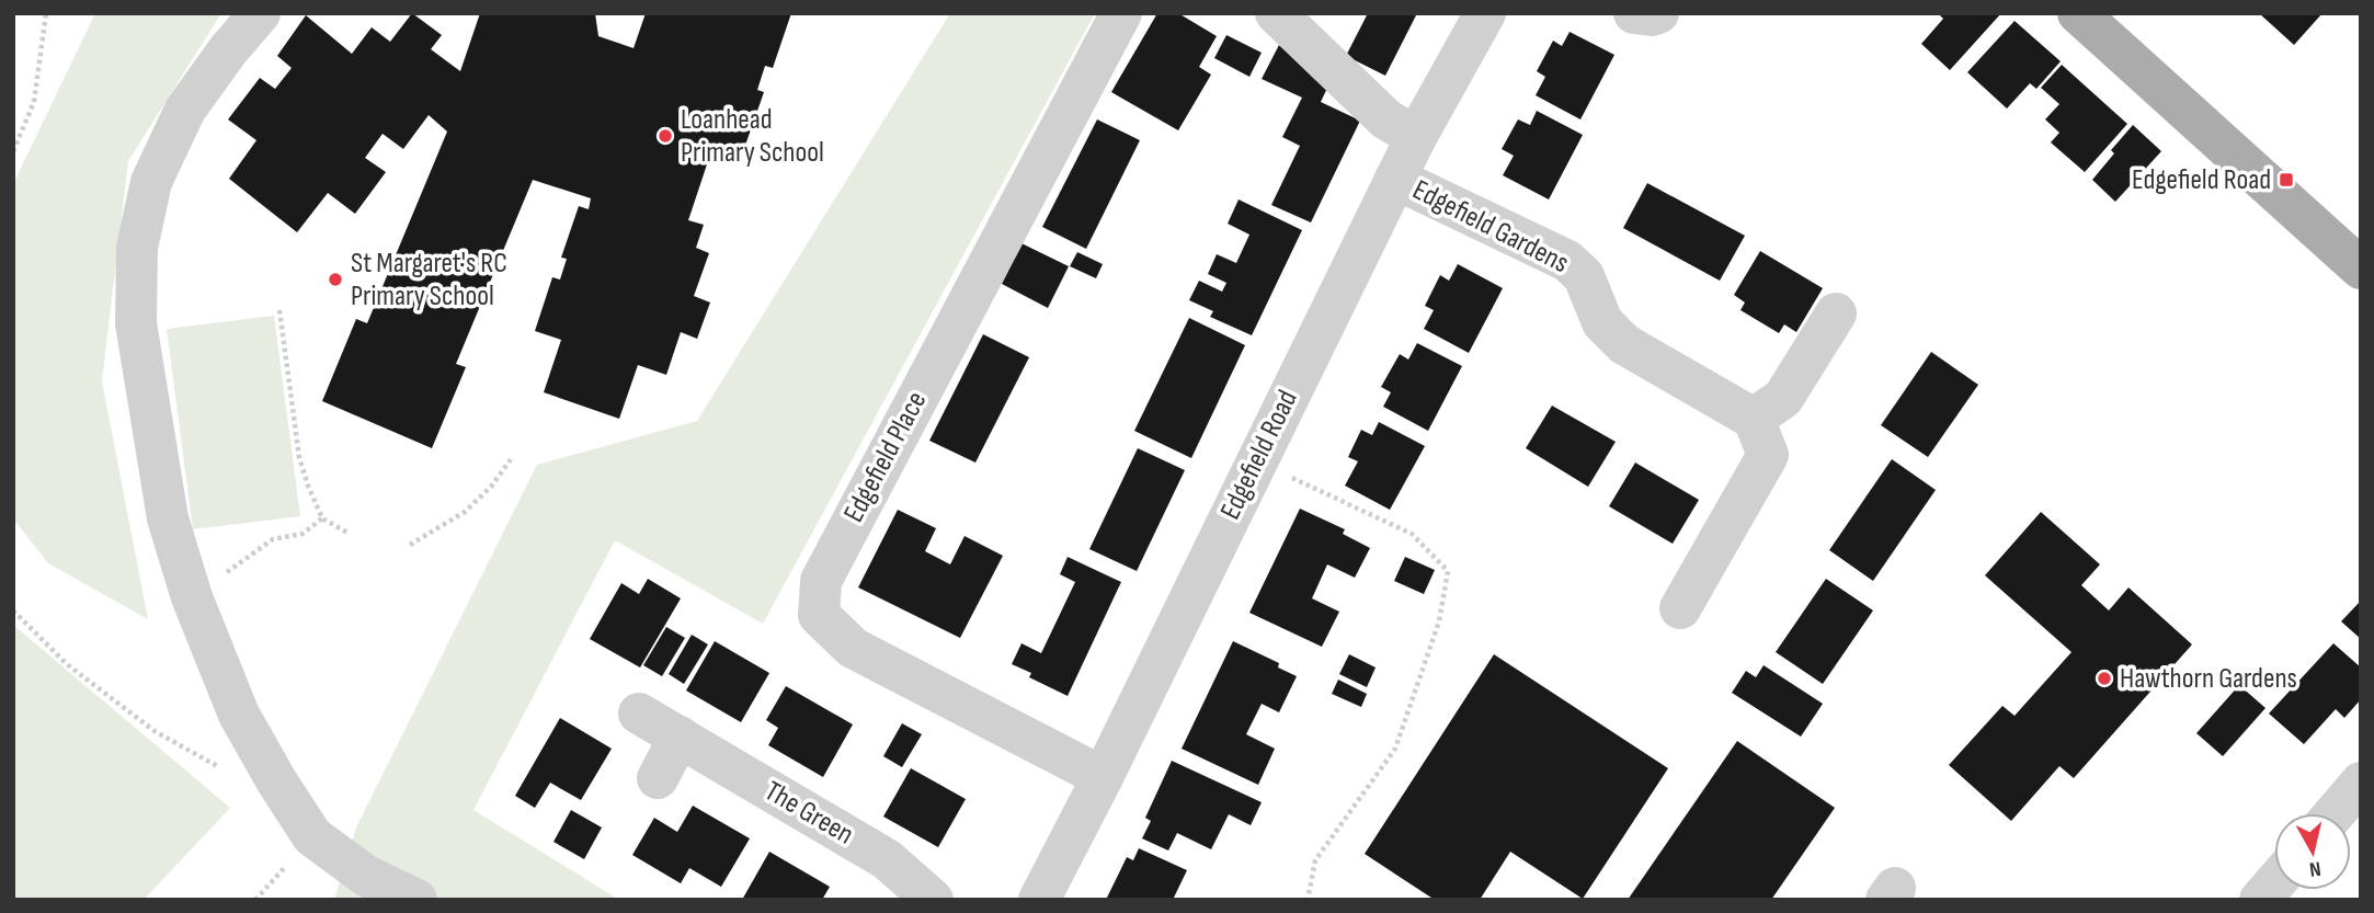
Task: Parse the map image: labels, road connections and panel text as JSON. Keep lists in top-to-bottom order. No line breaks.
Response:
{"streets":{"street":["Edgefield Gardens","Edgefield Road","Edgefield Place","The Green"]},"crossings":[["Edgefield Gardens","Edgefield Road"],["Edgefield Road","Edgefield Place"]],"places":{"other":["Loanhead Primary School","St Margaret's RC Primary School","Hawthorn Gardens"],"transit":["Edgefield Road"]},"north":"bottom"}
